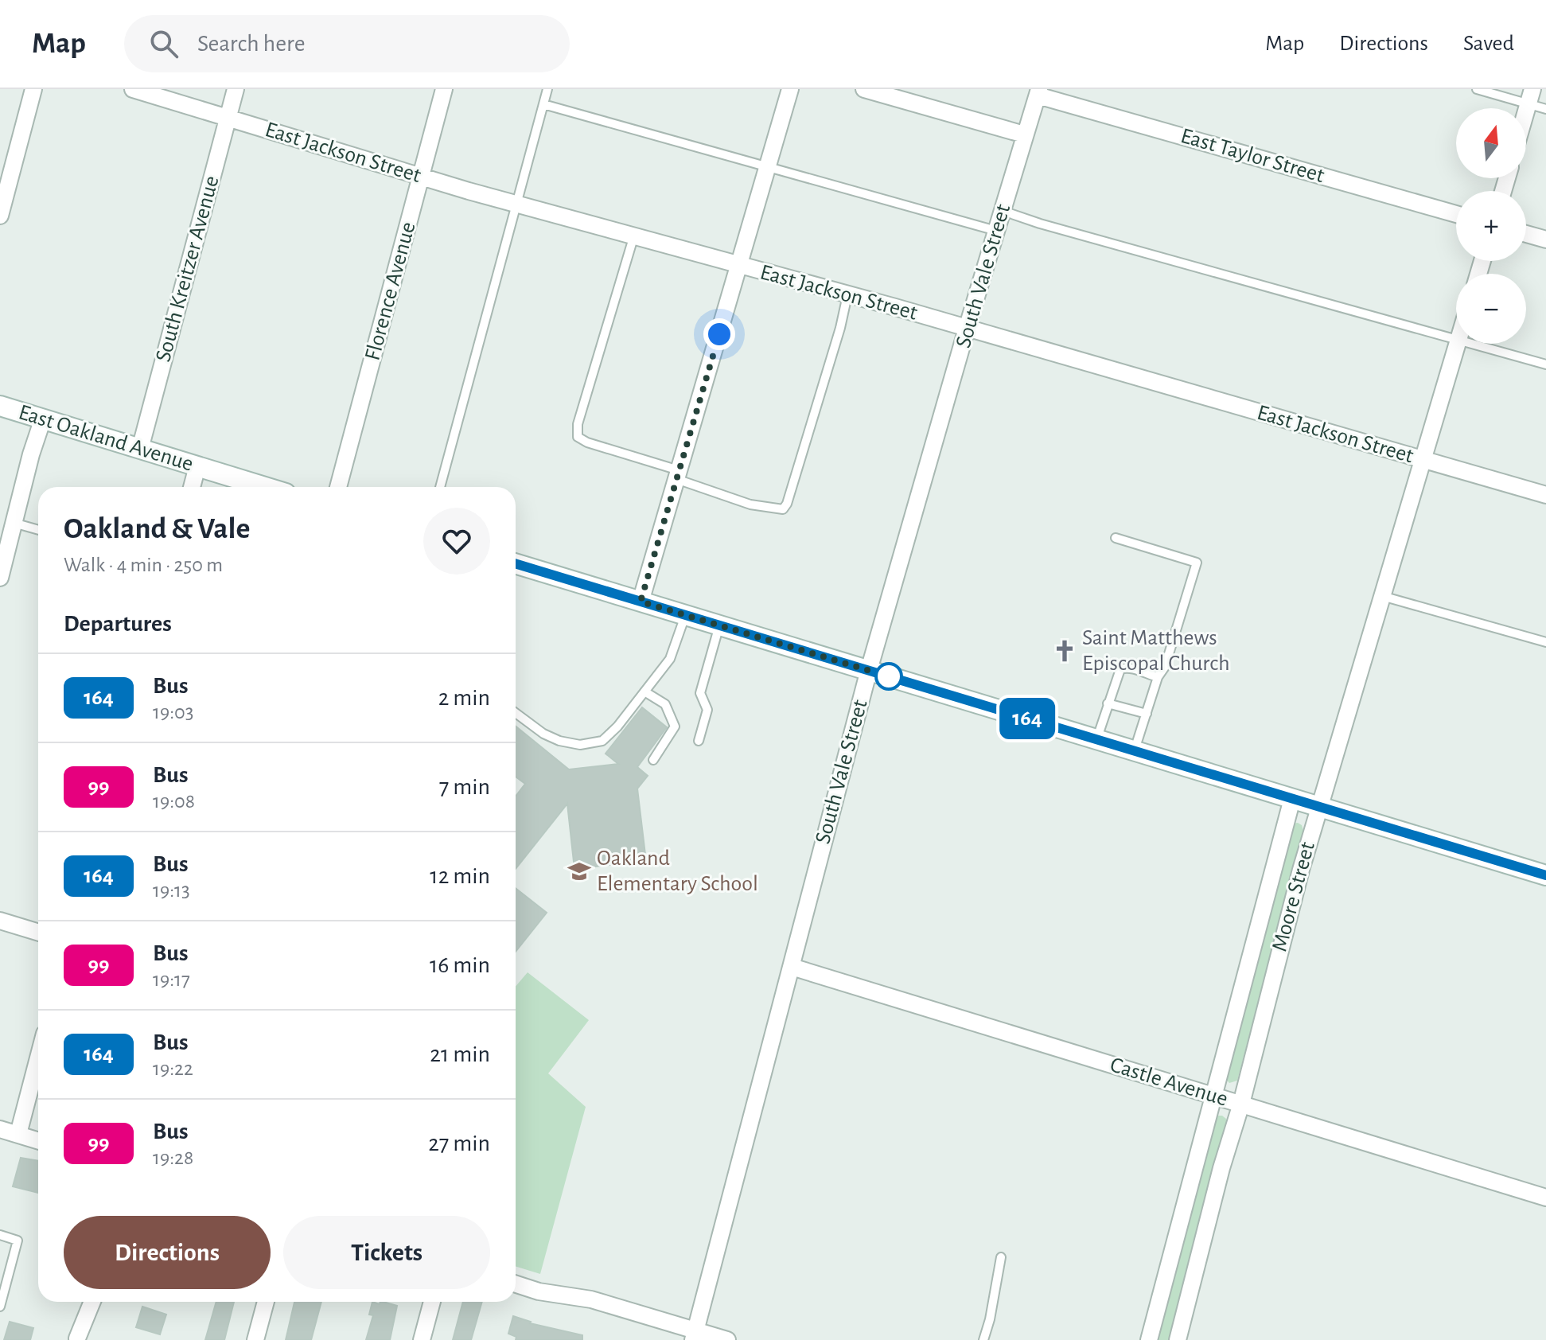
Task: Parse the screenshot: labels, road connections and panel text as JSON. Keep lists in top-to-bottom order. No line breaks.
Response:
{"streets":{"main road":["East Oakland Avenue"],"street":["East Jackson Street","East Taylor Street","South Kreitzer Avenue","South Vale Street","Florence Avenue","Moore Street","Castle Avenue"]},"crossings":[["East Jackson Street","South Kreitzer Avenue"],["East Jackson Street","South Vale Street"],["East Jackson Street","Florence Avenue"],["East Jackson Street","Moore Street"],["East Taylor Street","South Vale Street"],["South Kreitzer Avenue","East Oakland Avenue"],["South Vale Street","Castle Avenue"],["Moore Street","Castle Avenue"]],"places":{"church":["Saint Matthews Episcopal Church"],"school or university":["Oakland Elementary School"]},"lines":["bus line 164"],"north":"top","page":{"header":"Map","search":"Search here","nav":["Map","Directions","Saved"],"on_map":"164","map_buttons":["+","−"],"heading":[["Oakland & Vale","Walk · 4 min · 250 m"],"Departures"],"list":[{"mark":"164","name":"Bus","note":"19:03","value":"2 min"},{"mark":"99","name":"Bus","note":"19:08","value":"7 min"},{"mark":"164","name":"Bus","note":"19:13","value":"12 min"},{"mark":"99","name":"Bus","note":"19:17","value":"16 min"},{"mark":"164","name":"Bus","note":"19:22","value":"21 min"},{"mark":"99","name":"Bus","note":"19:28","value":"27 min"}],"buttons":["Directions","Tickets"]}}
